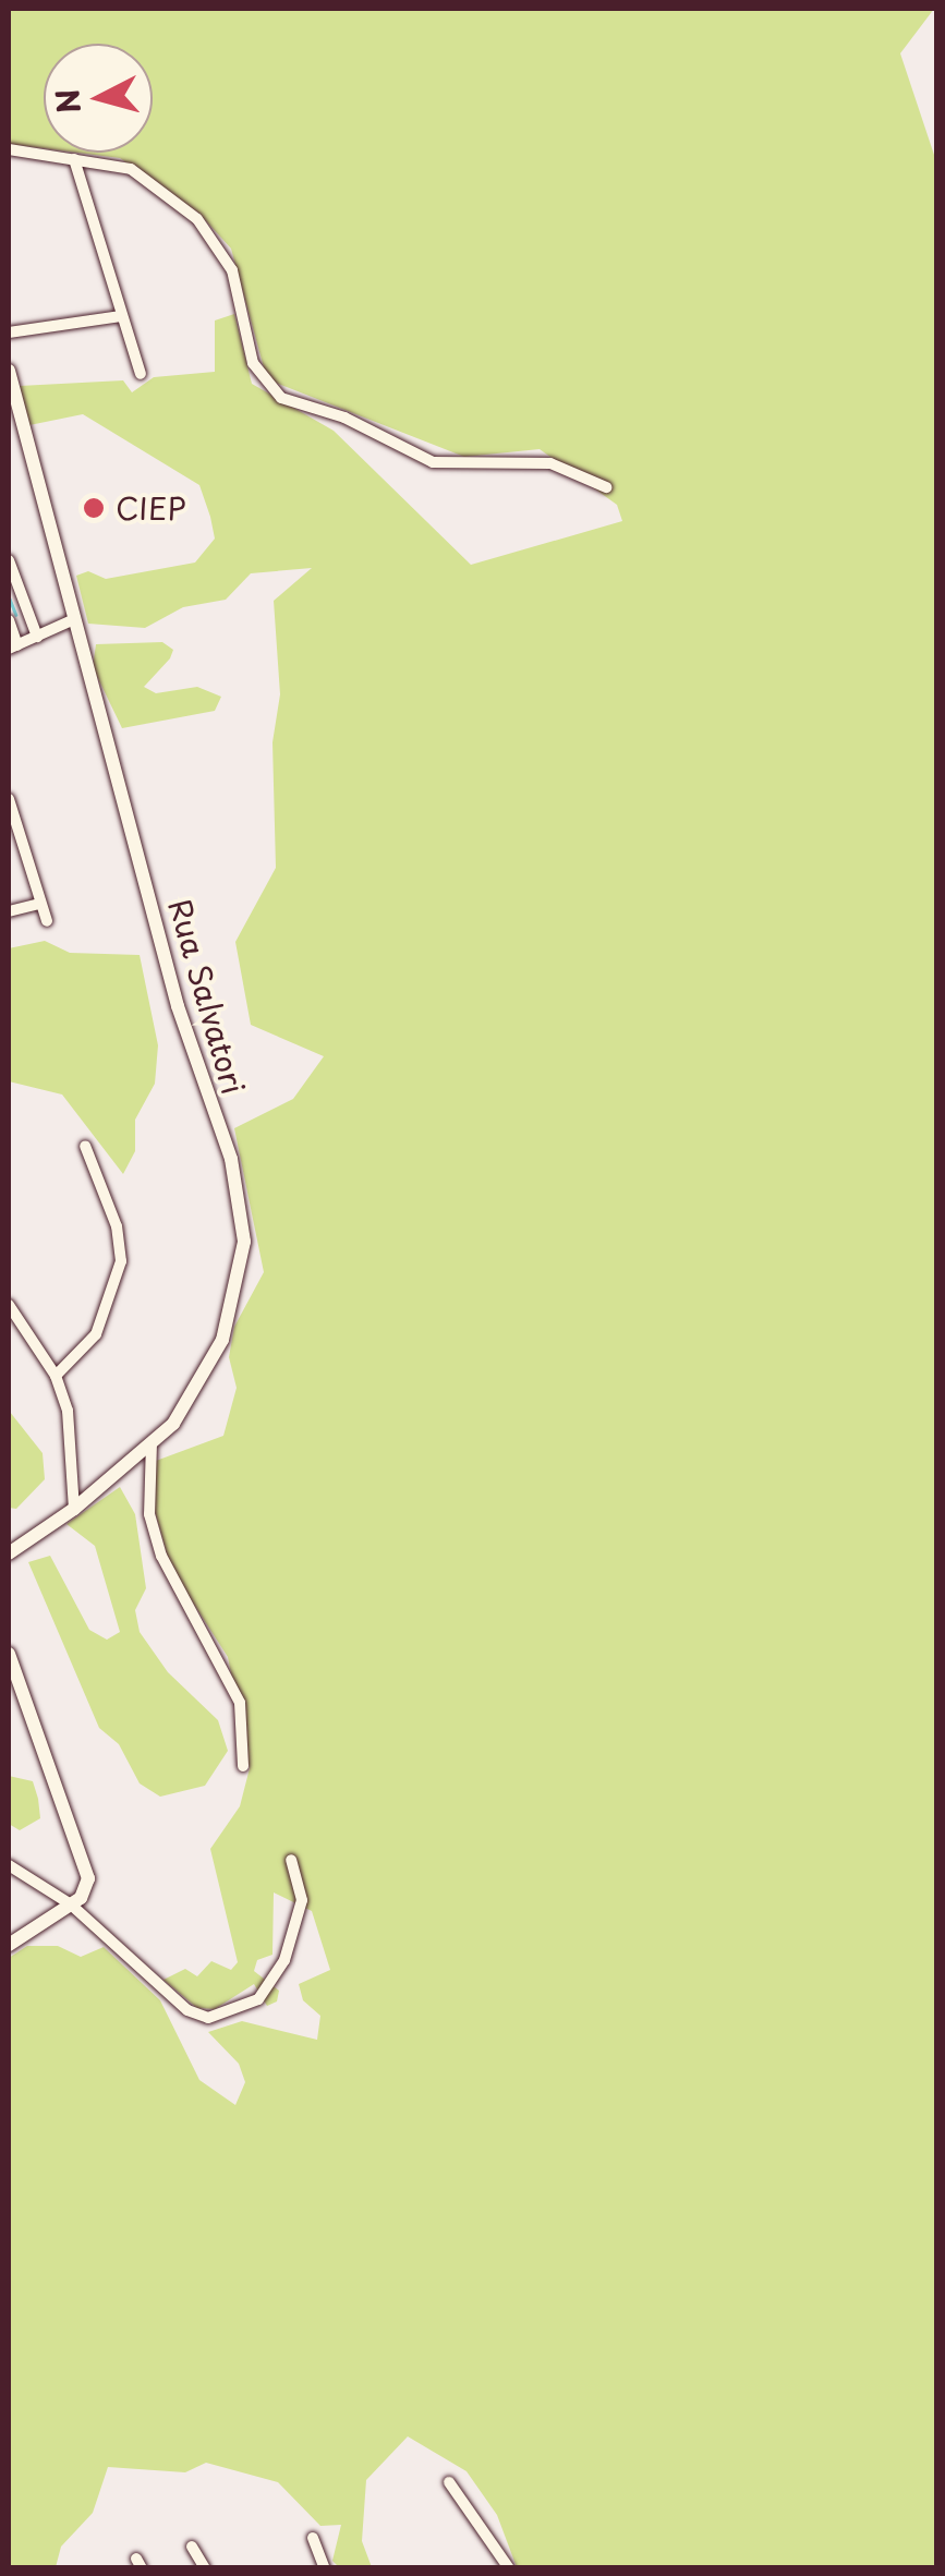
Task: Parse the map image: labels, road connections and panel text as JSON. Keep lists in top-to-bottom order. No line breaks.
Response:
{"streets":{"street":["Rua Salvatori"]},"places":["CIEP"],"north":"left"}
